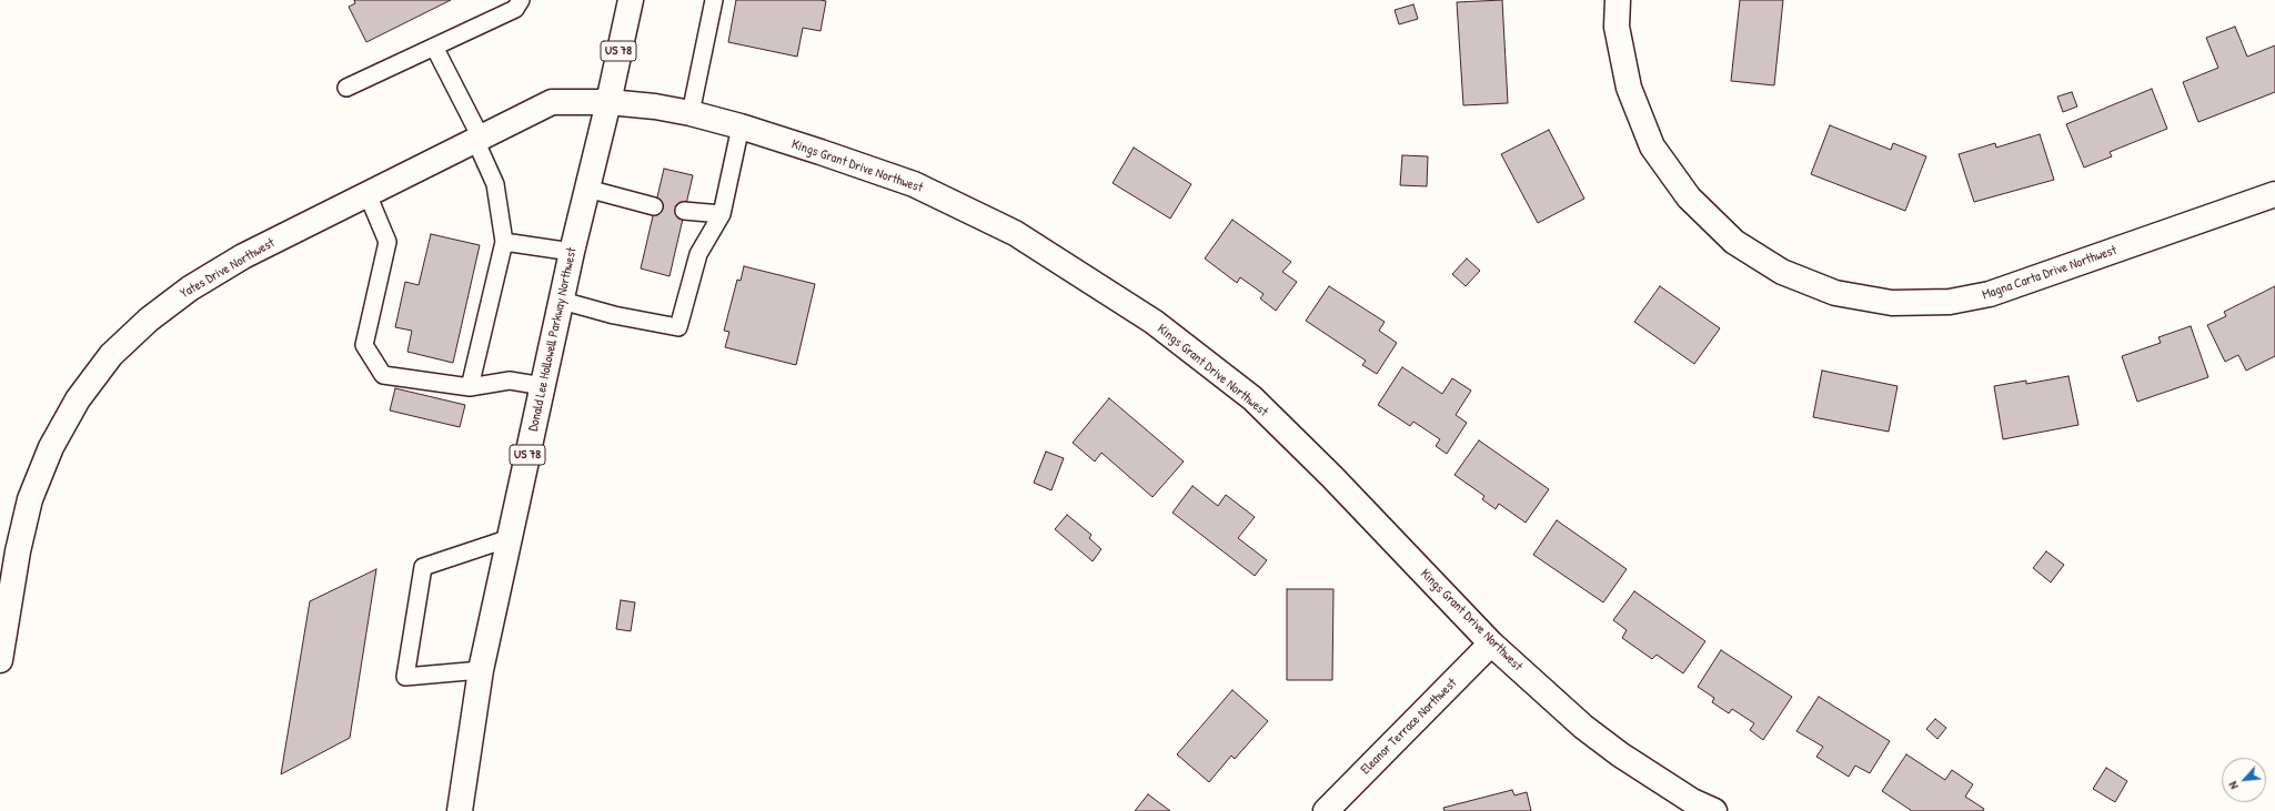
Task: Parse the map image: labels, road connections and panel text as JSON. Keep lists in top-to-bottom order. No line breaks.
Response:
{"streets":{"street":["US 78","Kings Grant Drive Northwest","Yates Drive Northwest","Magna Carta Drive Northwest","Donald Lee Hollowell Parkway Northwest","Eleanor Terrace Northwest"]},"crossings":[["Kings Grant Drive Northwest","Yates Drive Northwest"],["Kings Grant Drive Northwest","Donald Lee Hollowell Parkway Northwest"],["Kings Grant Drive Northwest","Eleanor Terrace Northwest"],["Yates Drive Northwest","Donald Lee Hollowell Parkway Northwest"]],"north":"bottom left"}
